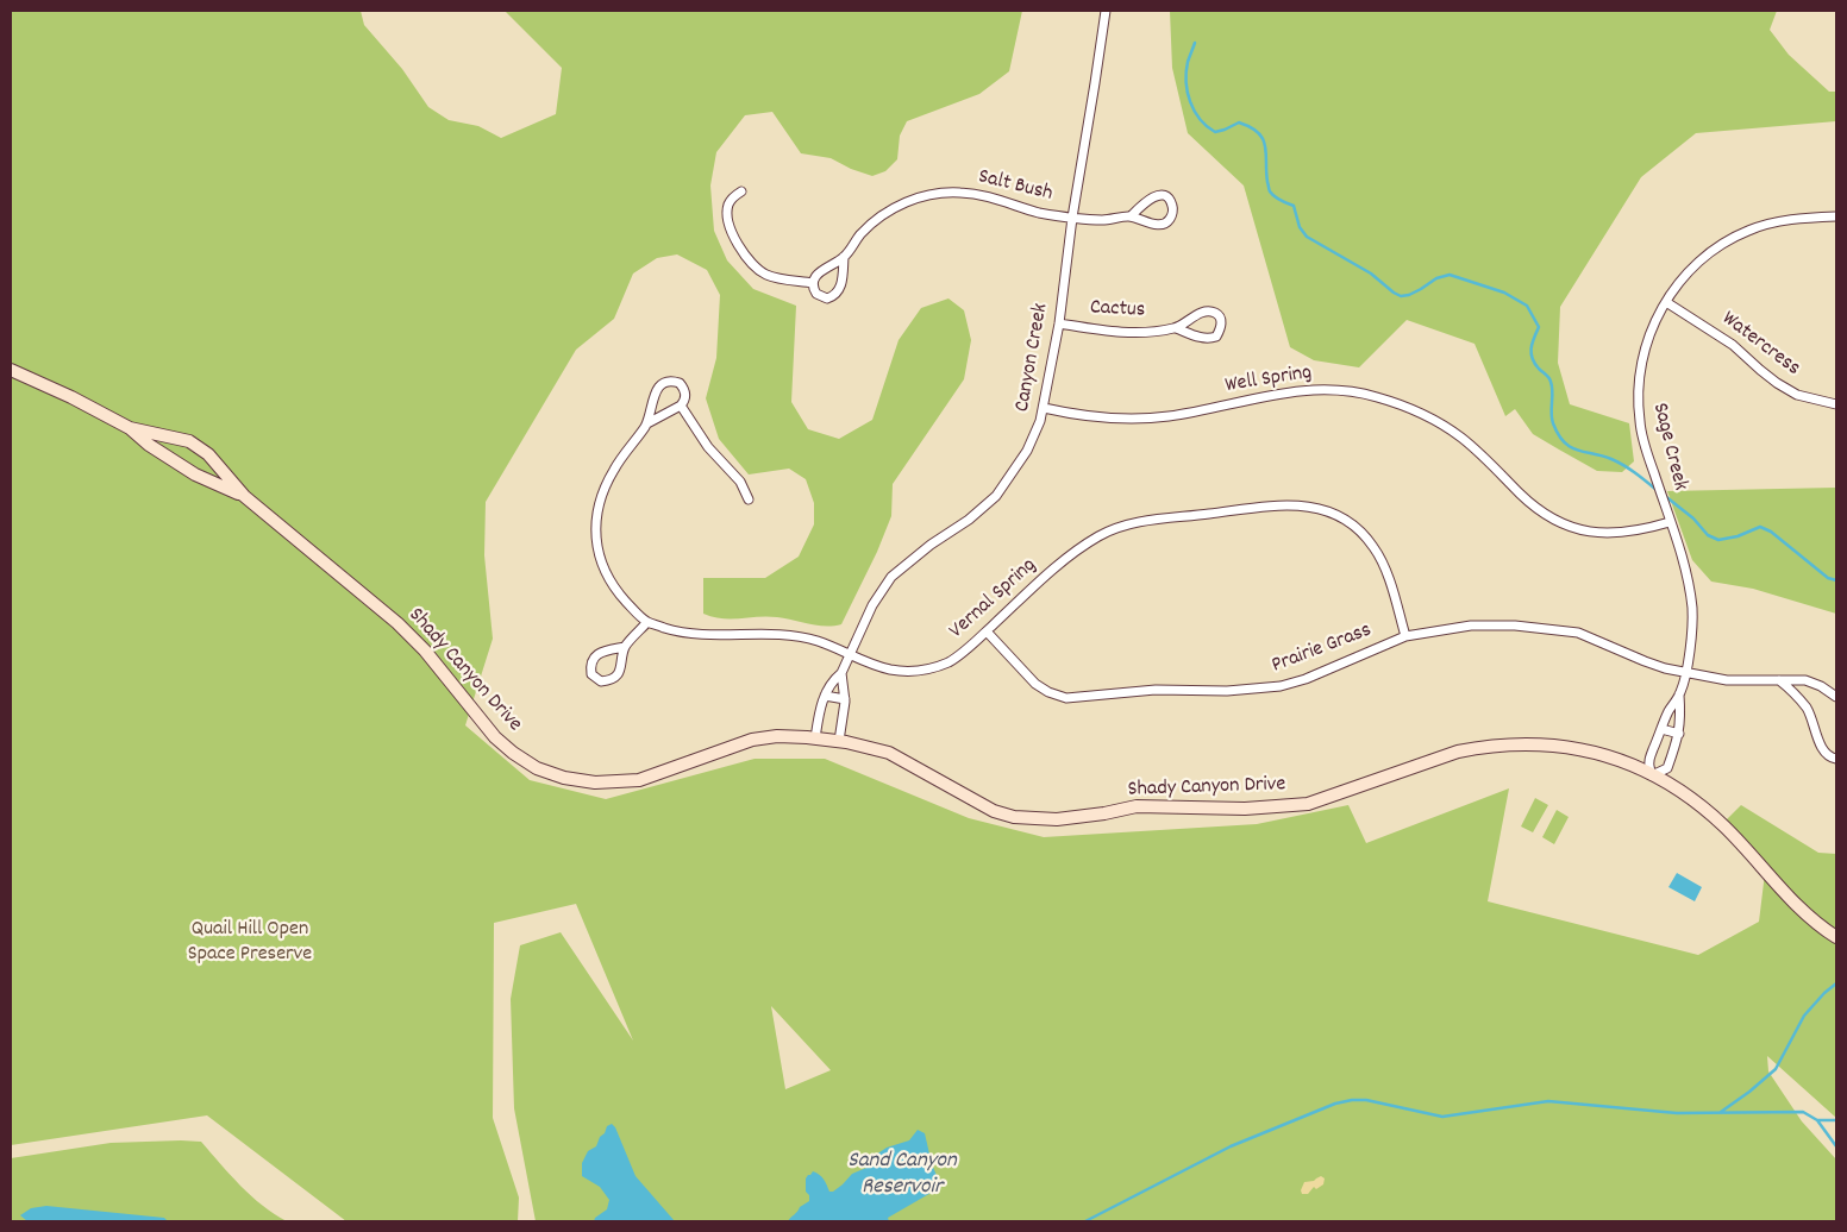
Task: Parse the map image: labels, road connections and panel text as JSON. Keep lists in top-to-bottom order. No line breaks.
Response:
{"streets":{"street":["Salt Bush","Cactus","Watercress","Canyon Creek","Well Spring","Sage Creek","Vernal Spring","Prairie Grass","Shady Canyon Drive"]},"crossings":[["Salt Bush","Canyon Creek"],["Cactus","Canyon Creek"],["Watercress","Sage Creek"],["Canyon Creek","Well Spring"],["Canyon Creek","Vernal Spring"],["Canyon Creek","Shady Canyon Drive"],["Well Spring","Sage Creek"],["Sage Creek","Prairie Grass"],["Sage Creek","Shady Canyon Drive"],["Vernal Spring","Prairie Grass"]],"water":["Sand Canyon Reservoir"],"parks":["Quail Hill Open Space Preserve"]}
